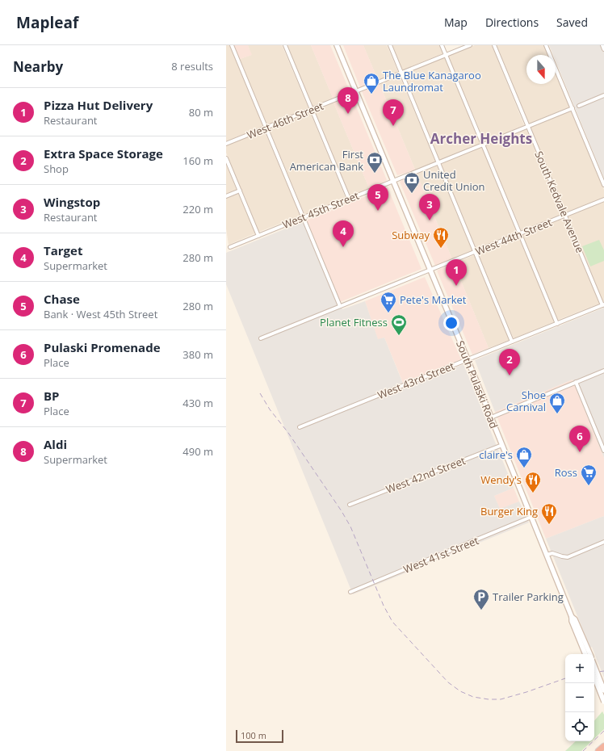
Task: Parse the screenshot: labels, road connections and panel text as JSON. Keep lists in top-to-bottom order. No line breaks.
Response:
{"streets":{"main road":["South Pulaski Road"],"street":["West 46th Street","South Kedvale Avenue","West 45th Street","West 44th Street","West 43rd Street","West 42nd Street","West 41st Street"]},"crossings":[["West 46th Street","South Pulaski Road"],["South Kedvale Avenue","West 45th Street"],["South Kedvale Avenue","West 44th Street"],["South Kedvale Avenue","West 43rd Street"],["West 45th Street","South Pulaski Road"],["West 44th Street","South Pulaski Road"],["West 43rd Street","South Pulaski Road"],["South Pulaski Road","West 42nd Street"],["South Pulaski Road","West 41st Street"]],"districts":["Archer Heights"],"places":{"shop":["The Blue Kanagaroo Laundromat","Shoe Carnival","claire's"],"bank":["First American Bank","United Credit Union"],"restaurant":["Subway","Wendy's","Burger King"],"supermarket":["Pete's Market","Ross"],"sports":["Planet Fitness"],"parking":["Trailer Parking"]},"scale_bar":"100 m","north":"bottom","page":{"header":"Mapleaf","nav":["Map","Directions","Saved"],"heading":["Nearby","8 results"],"list":[{"mark":"1","name":"Pizza Hut Delivery","note":"Restaurant","value":"80 m"},{"mark":"2","name":"Extra Space Storage","note":"Shop","value":"160 m"},{"mark":"3","name":"Wingstop","note":"Restaurant","value":"220 m"},{"mark":"4","name":"Target","note":"Supermarket","value":"280 m"},{"mark":"5","name":"Chase","note":"Bank · West 45th Street","value":"280 m"},{"mark":"6","name":"Pulaski Promenade","note":"Place","value":"380 m"},{"mark":"7","name":"BP","note":"Place","value":"430 m"},{"mark":"8","name":"Aldi","note":"Supermarket","value":"490 m"}],"pins":["8","7","5","3","4","1","2","6"],"map_buttons":["+","−"],"scale":"100 m"}}
